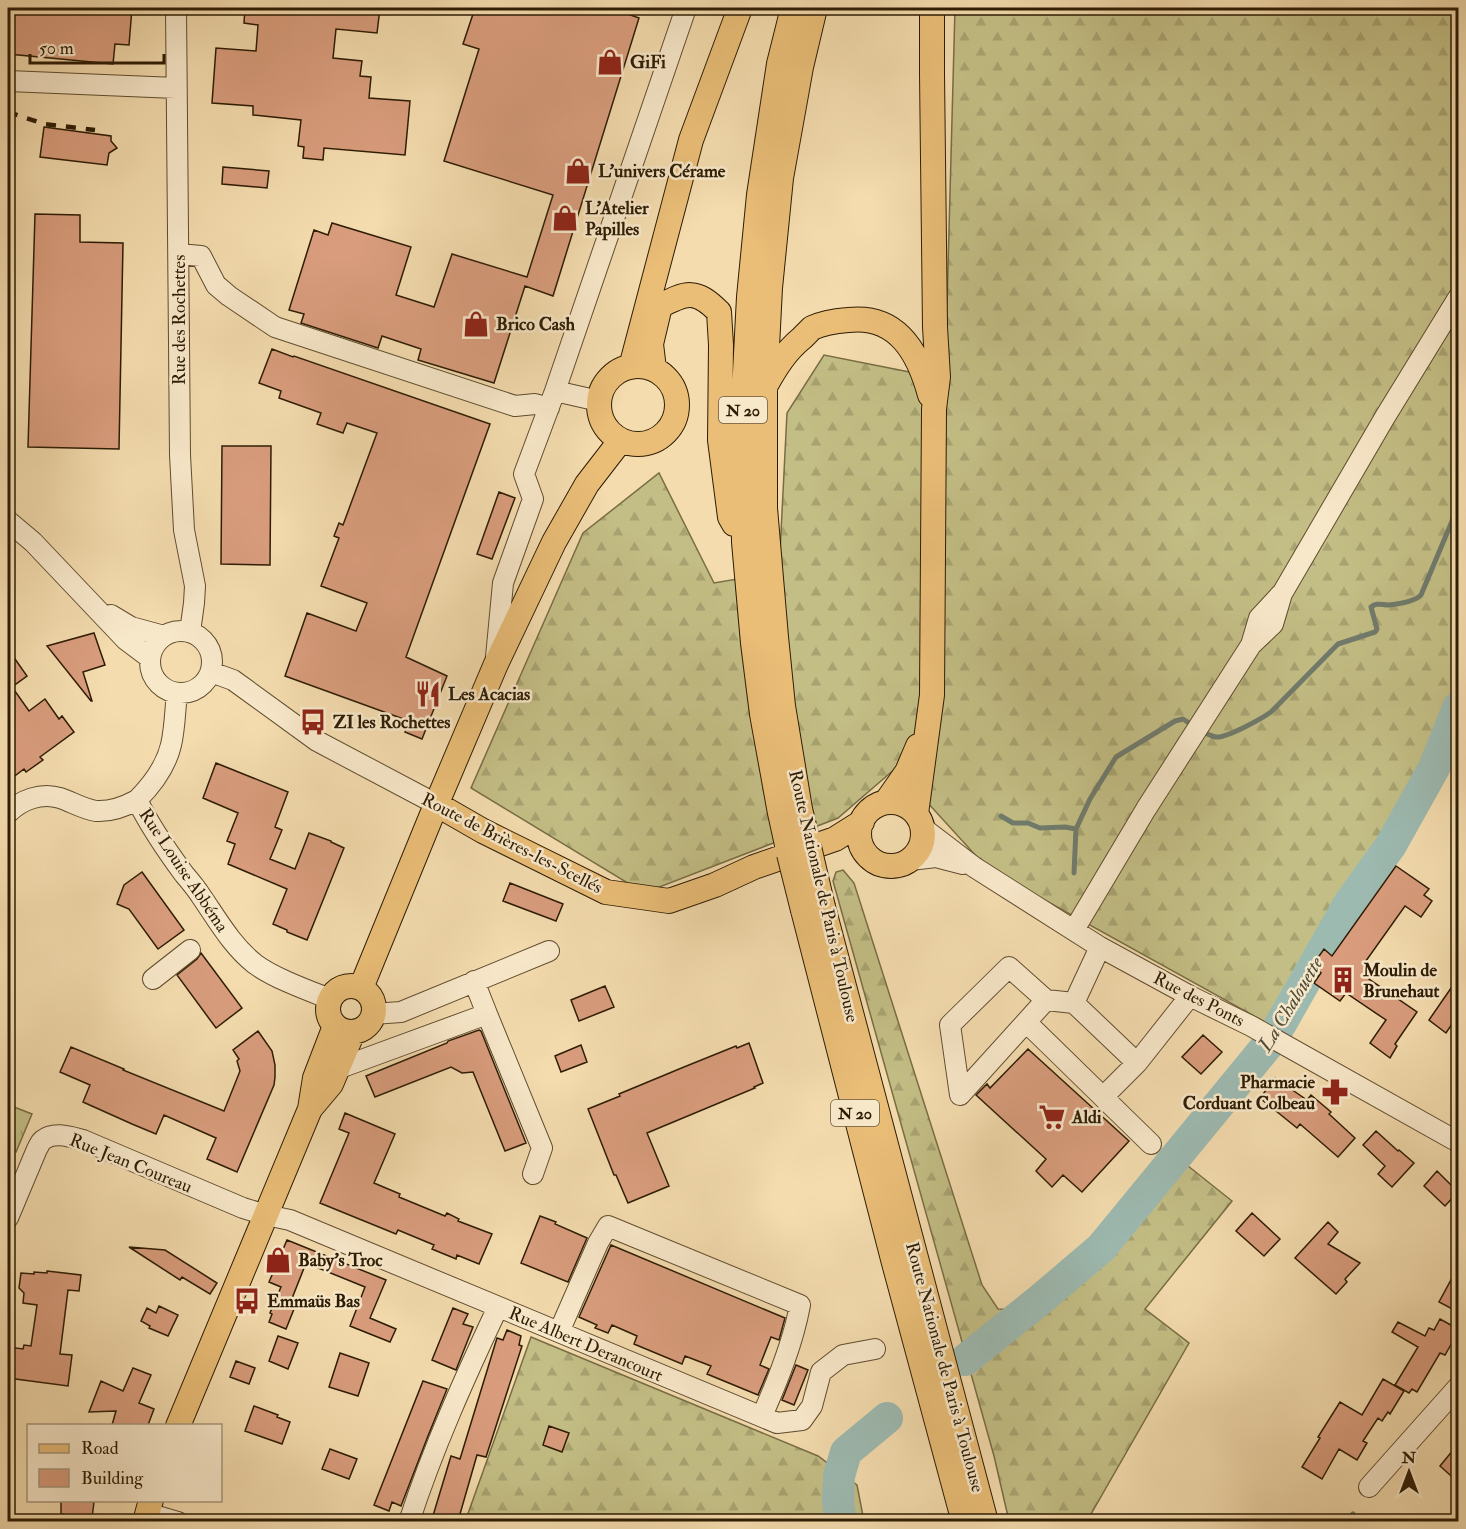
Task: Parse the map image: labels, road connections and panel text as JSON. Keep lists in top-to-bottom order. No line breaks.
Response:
{"streets":{"main road":["N 20","Route de Brières-les-Scellés","Route Nationale de Paris à Toulouse"],"street":["Rue des Rochettes","Rue Louise Abbéma","Rue des Ponts","Rue Jean Coureau","Rue Albert Derancourt"]},"crossings":[["Rue des Rochettes","Route de Brières-les-Scellés"],["Rue des Rochettes","Rue Louise Abbéma"],["Route de Brières-les-Scellés","Rue Louise Abbéma"],["Route de Brières-les-Scellés","Rue des Ponts"],["Rue Jean Coureau","Rue Albert Derancourt"]],"water":["La Chalouette"],"places":{"shop":["GiFi","L'univers Cérame","L'Atelier Papilles","Brico Cash","Baby's Troc"],"restaurant":["Les Acacias"],"bus stop":["ZI les Rochettes","Emmaüs Bas"],"building":["Moulin de Brunehaut"],"pharmacy":["Pharmacie Corduant Colbeau"],"supermarket":["Aldi"]},"legend":["Road","Building"],"scale_bar":"50 m","north":"top"}
